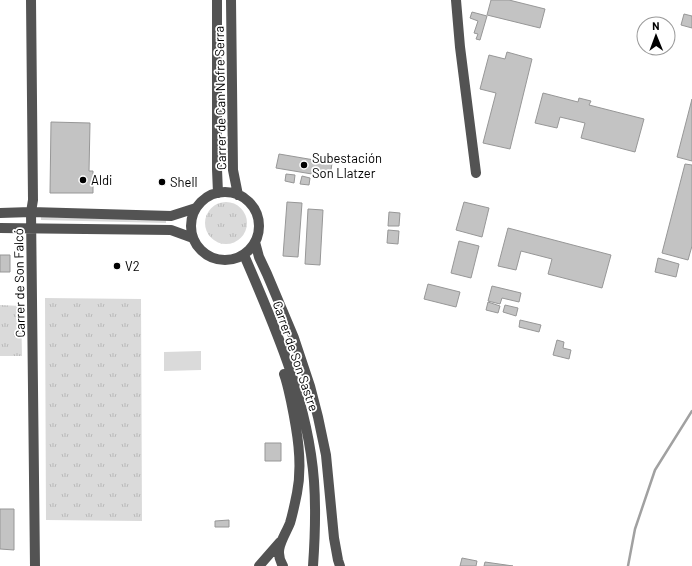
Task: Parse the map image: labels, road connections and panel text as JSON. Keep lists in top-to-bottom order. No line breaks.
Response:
{"streets":{"street":["Carrer de Can Nofre Serra","Carrer de Son Falcó","Carrer de Son Sastre"]},"crossings":[["Carrer de Can Nofre Serra","Carrer de Son Sastre"]],"places":["Subestación Son Llatzer","Aldi","Shell","V2"],"north":"top"}
